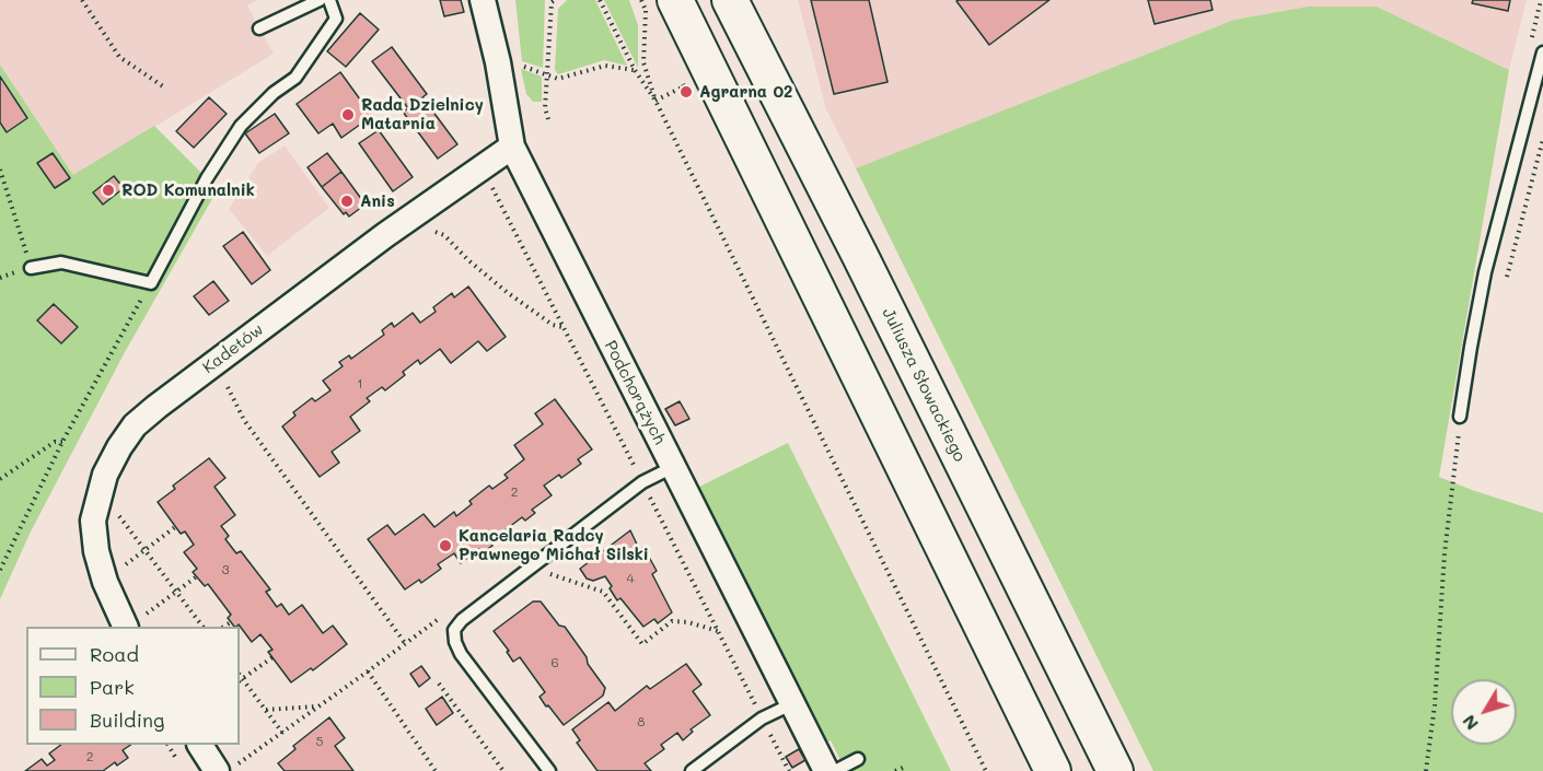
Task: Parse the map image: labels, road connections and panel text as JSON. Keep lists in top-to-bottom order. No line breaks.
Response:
{"streets":{"main road":["Juliusza Słowackiego"],"street":["Kadetów","Podchorążych"]},"crossings":[["Kadetów","Podchorążych"]],"places":["Agrarna 02","Rada Dzielnicy Matarnia","ROD Komunalnik","Anis","Kancelaria Radcy Prawnego Michał Silski"],"house_numbers":["1","2","3","4","6","8","5","2"],"legend":["Road","Park","Building"],"north":"bottom left"}
